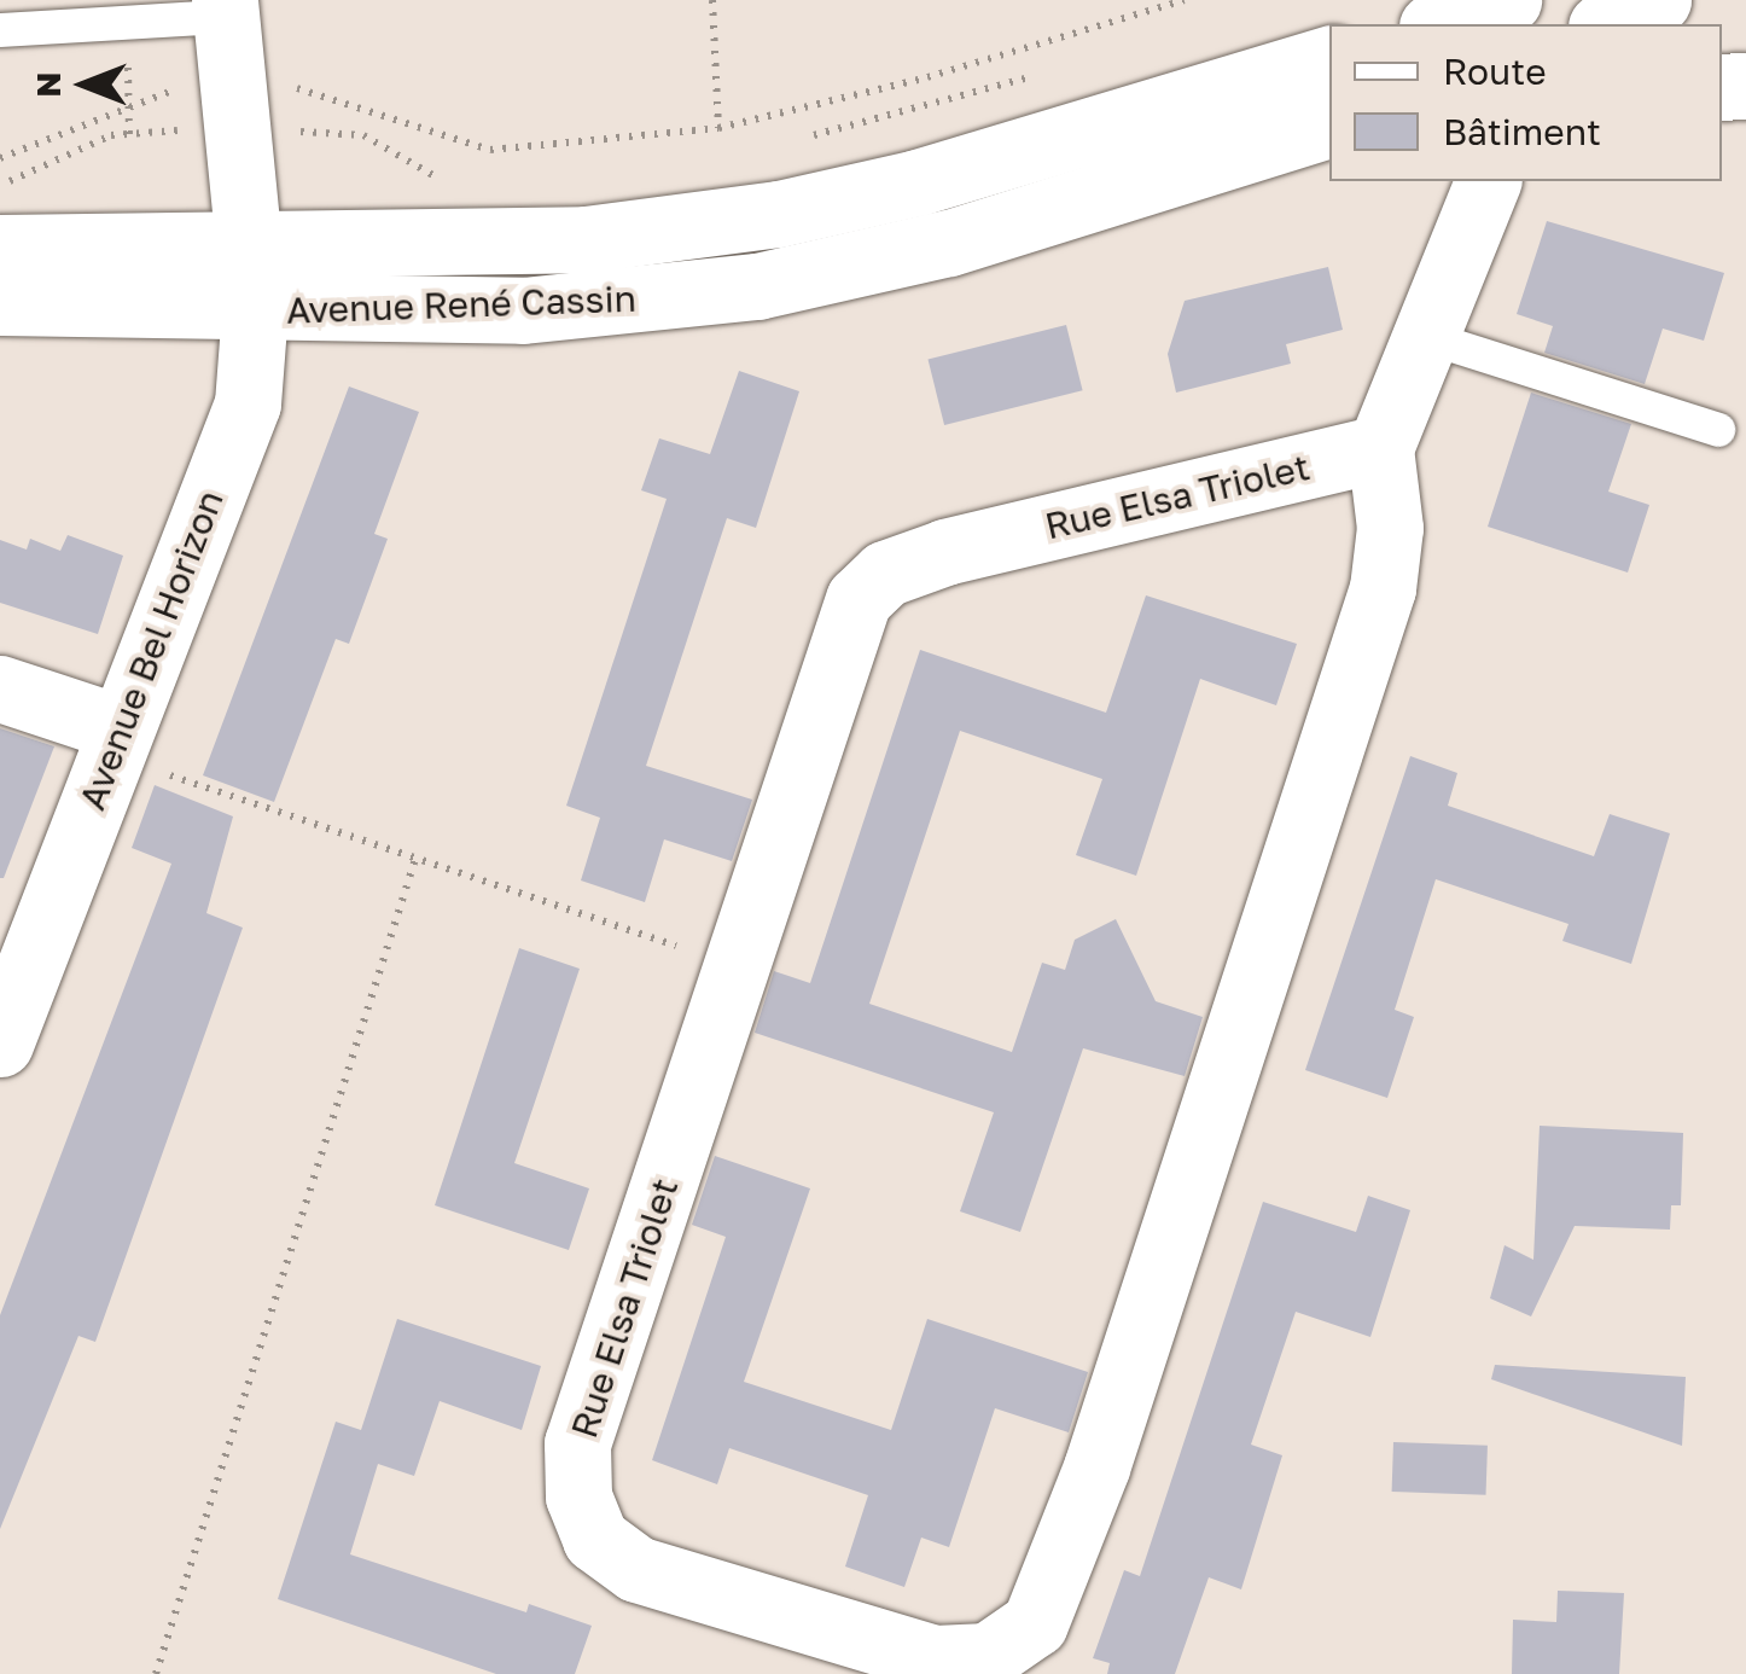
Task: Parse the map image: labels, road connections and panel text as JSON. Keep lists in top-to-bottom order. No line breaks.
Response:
{"streets":{"street":["Avenue René Cassin","Rue Elsa Triolet","Avenue Bel Horizon"]},"crossings":[["Avenue René Cassin","Avenue Bel Horizon"]],"legend":["Route","Bâtiment"],"north":"left"}
